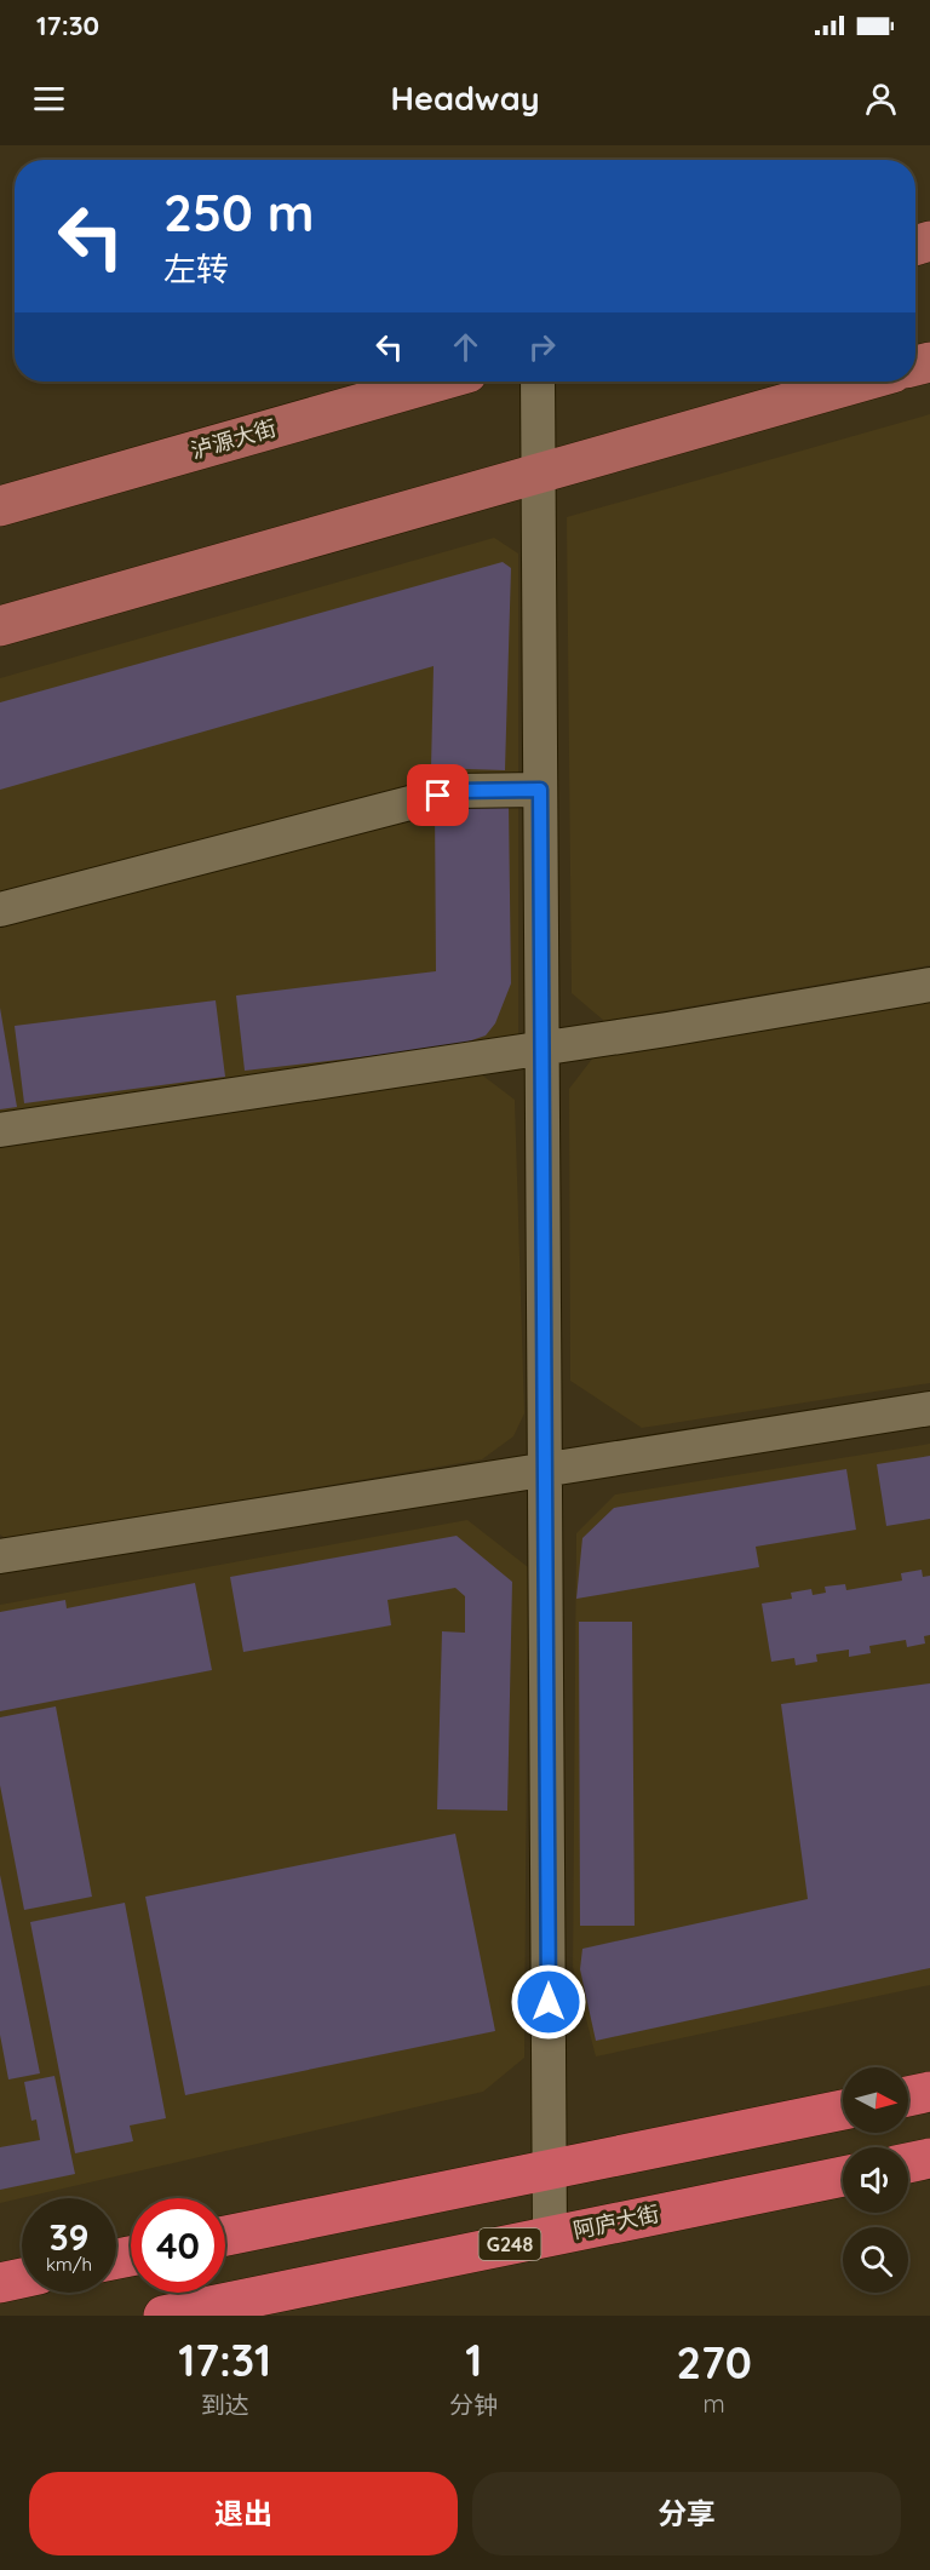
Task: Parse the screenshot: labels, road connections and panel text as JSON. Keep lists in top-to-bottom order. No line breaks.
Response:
{"streets":{"highway":["阿庐大街","G248"],"main road":["泸源大街"]},"north":"right","page":{"status":"17:30","header":"Headway","turn":["250 m","左转"],"speed":"39 km/h","limit":"40","eta":["17:31","到达","1","分钟","270","m"],"buttons":["退出","分享"]}}
